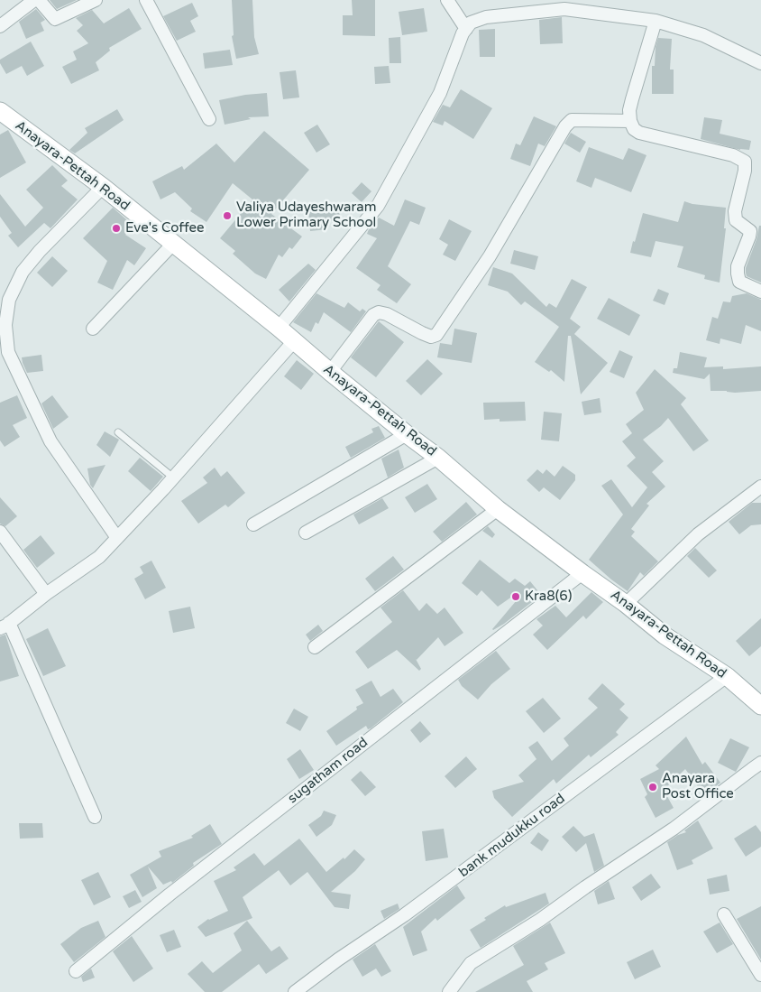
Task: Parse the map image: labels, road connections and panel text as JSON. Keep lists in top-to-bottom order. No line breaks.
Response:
{"streets":{"main road":["Anayara-Pettah Road"],"street":["sugatham road","bank mudukku road"]},"crossings":[["Anayara-Pettah Road","sugatham road"],["Anayara-Pettah Road","bank mudukku road"]],"places":["Valiya Udayeshwaram Lower Primary School","Eve's Coffee","Kra8(6)","Anayara Post Office"]}
